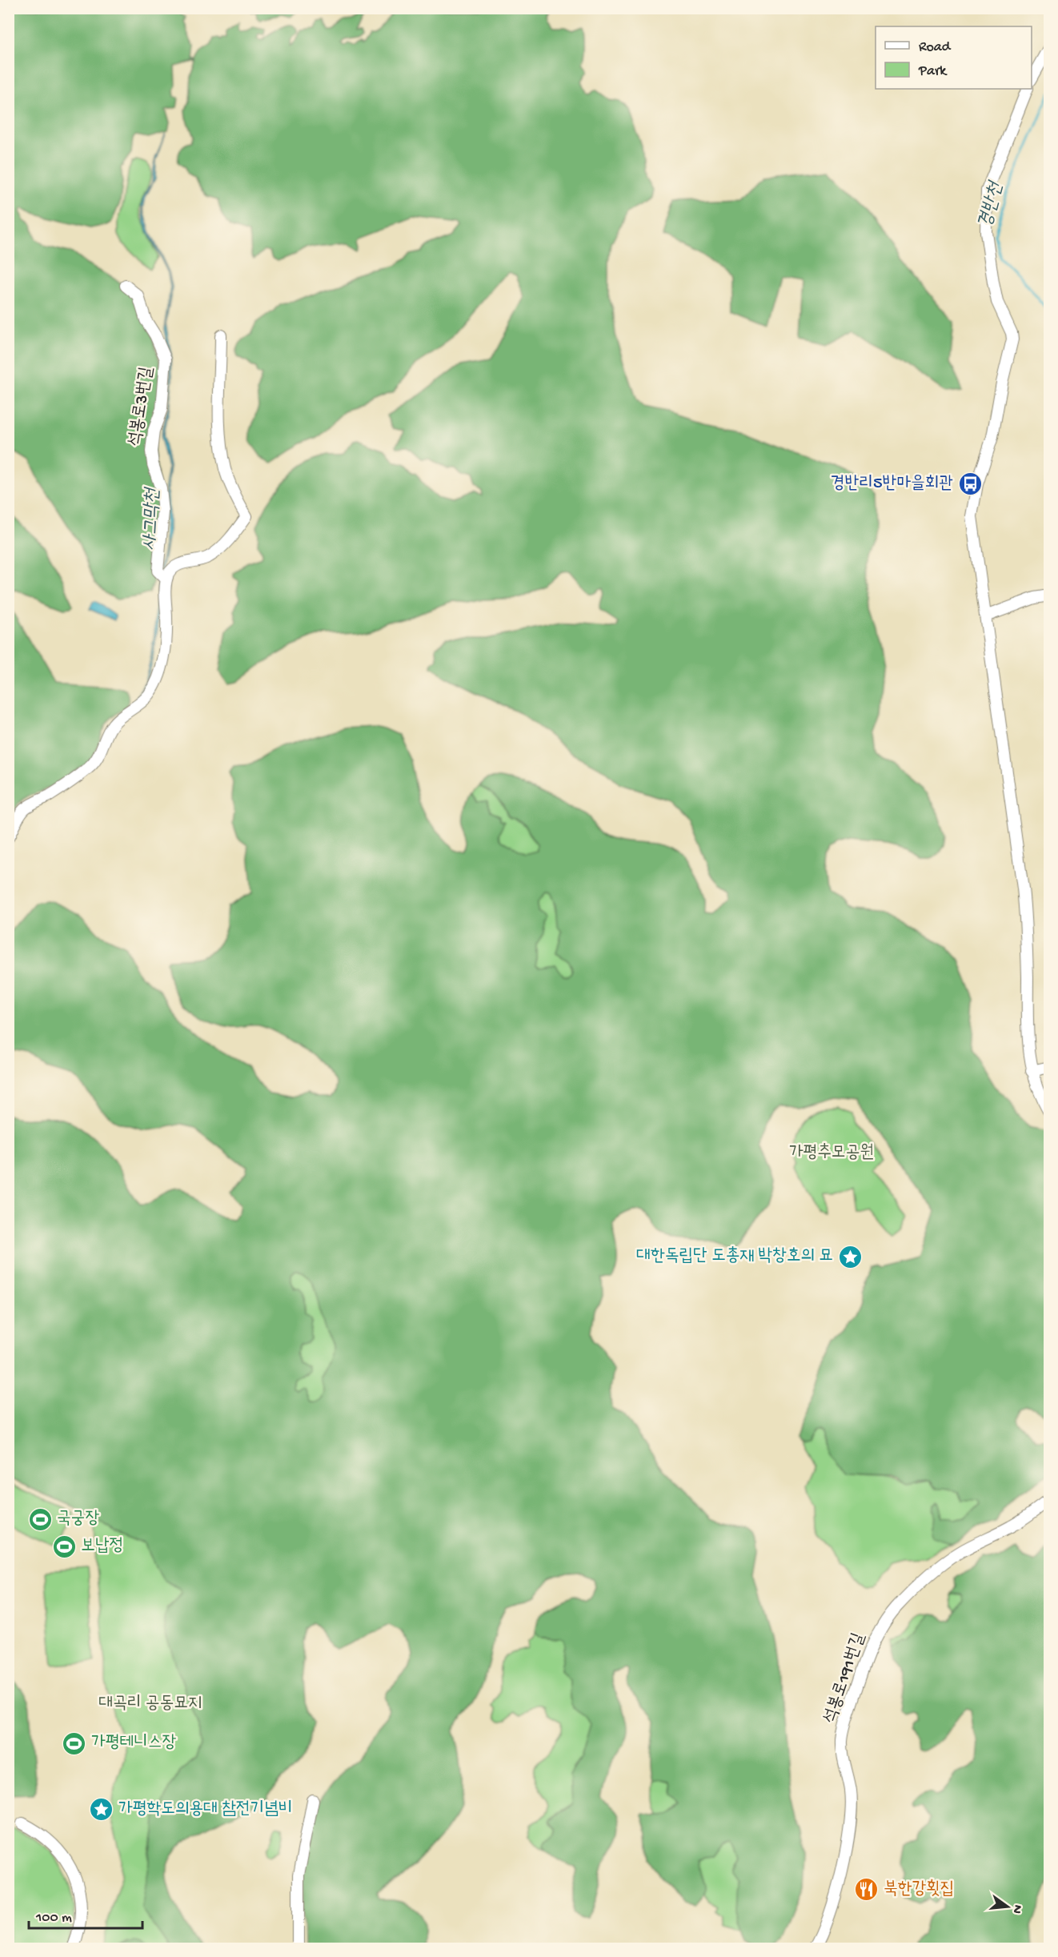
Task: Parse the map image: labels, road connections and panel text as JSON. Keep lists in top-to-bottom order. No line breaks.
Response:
{"streets":{"street":["석봉로3번길","석봉로191번길"]},"water":["경반천","사그막천"],"parks":["가평추모공원","대곡리 공동묘지"],"places":{"bus stop":["경반리5반마을회관"],"place":["대한독립단 도총재 박창호의 묘","가평학도의용대 참전기념비"],"sports":["국궁장","보납정","가평테니스장"],"restaurant":["북한강횟집"]},"legend":["Road","Park"],"scale_bar":"100 m","north":"right"}
